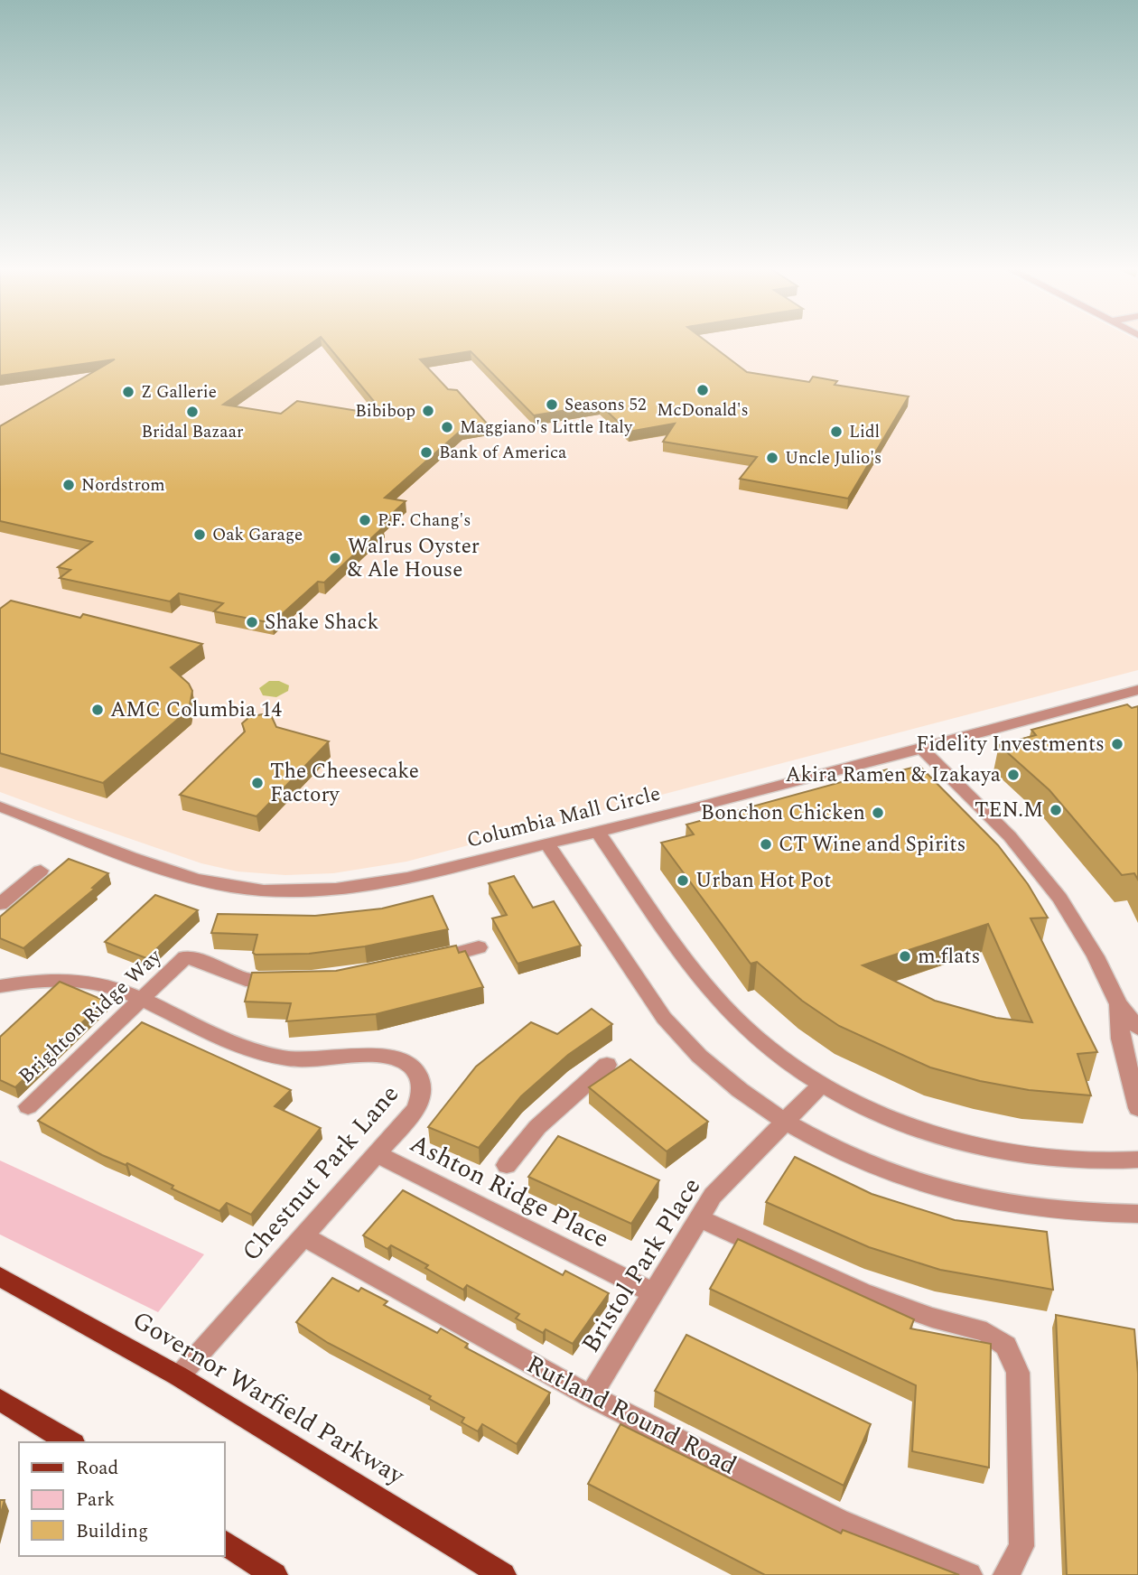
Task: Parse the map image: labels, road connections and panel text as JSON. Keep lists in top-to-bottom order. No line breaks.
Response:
{"streets":{"main road":["Governor Warfield Parkway"],"street":["Columbia Mall Circle","Brighton Ridge Way","Chestnut Park Lane","Ashton Ridge Place","Bristol Park Place","Rutland Round Road"]},"crossings":[["Brighton Ridge Way","Chestnut Park Lane"],["Chestnut Park Lane","Ashton Ridge Place"],["Chestnut Park Lane","Governor Warfield Parkway"],["Chestnut Park Lane","Rutland Round Road"],["Ashton Ridge Place","Bristol Park Place"],["Bristol Park Place","Rutland Round Road"]],"places":["McDonald's","Z Gallerie","Seasons 52","Bibibop","Bridal Bazaar","Maggiano's Little Italy","Lidl","Bank of America","Uncle Julio's","Nordstrom","P.F. Chang's","Oak Garage","Walrus Oyster & Ale House","Shake Shack","AMC Columbia 14","Fidelity Investments","Akira Ramen & Izakaya","The Cheesecake Factory","TEN.M","Bonchon Chicken","CT Wine and Spirits","Urban Hot Pot","m.flats"],"legend":["Road","Park","Building"]}
